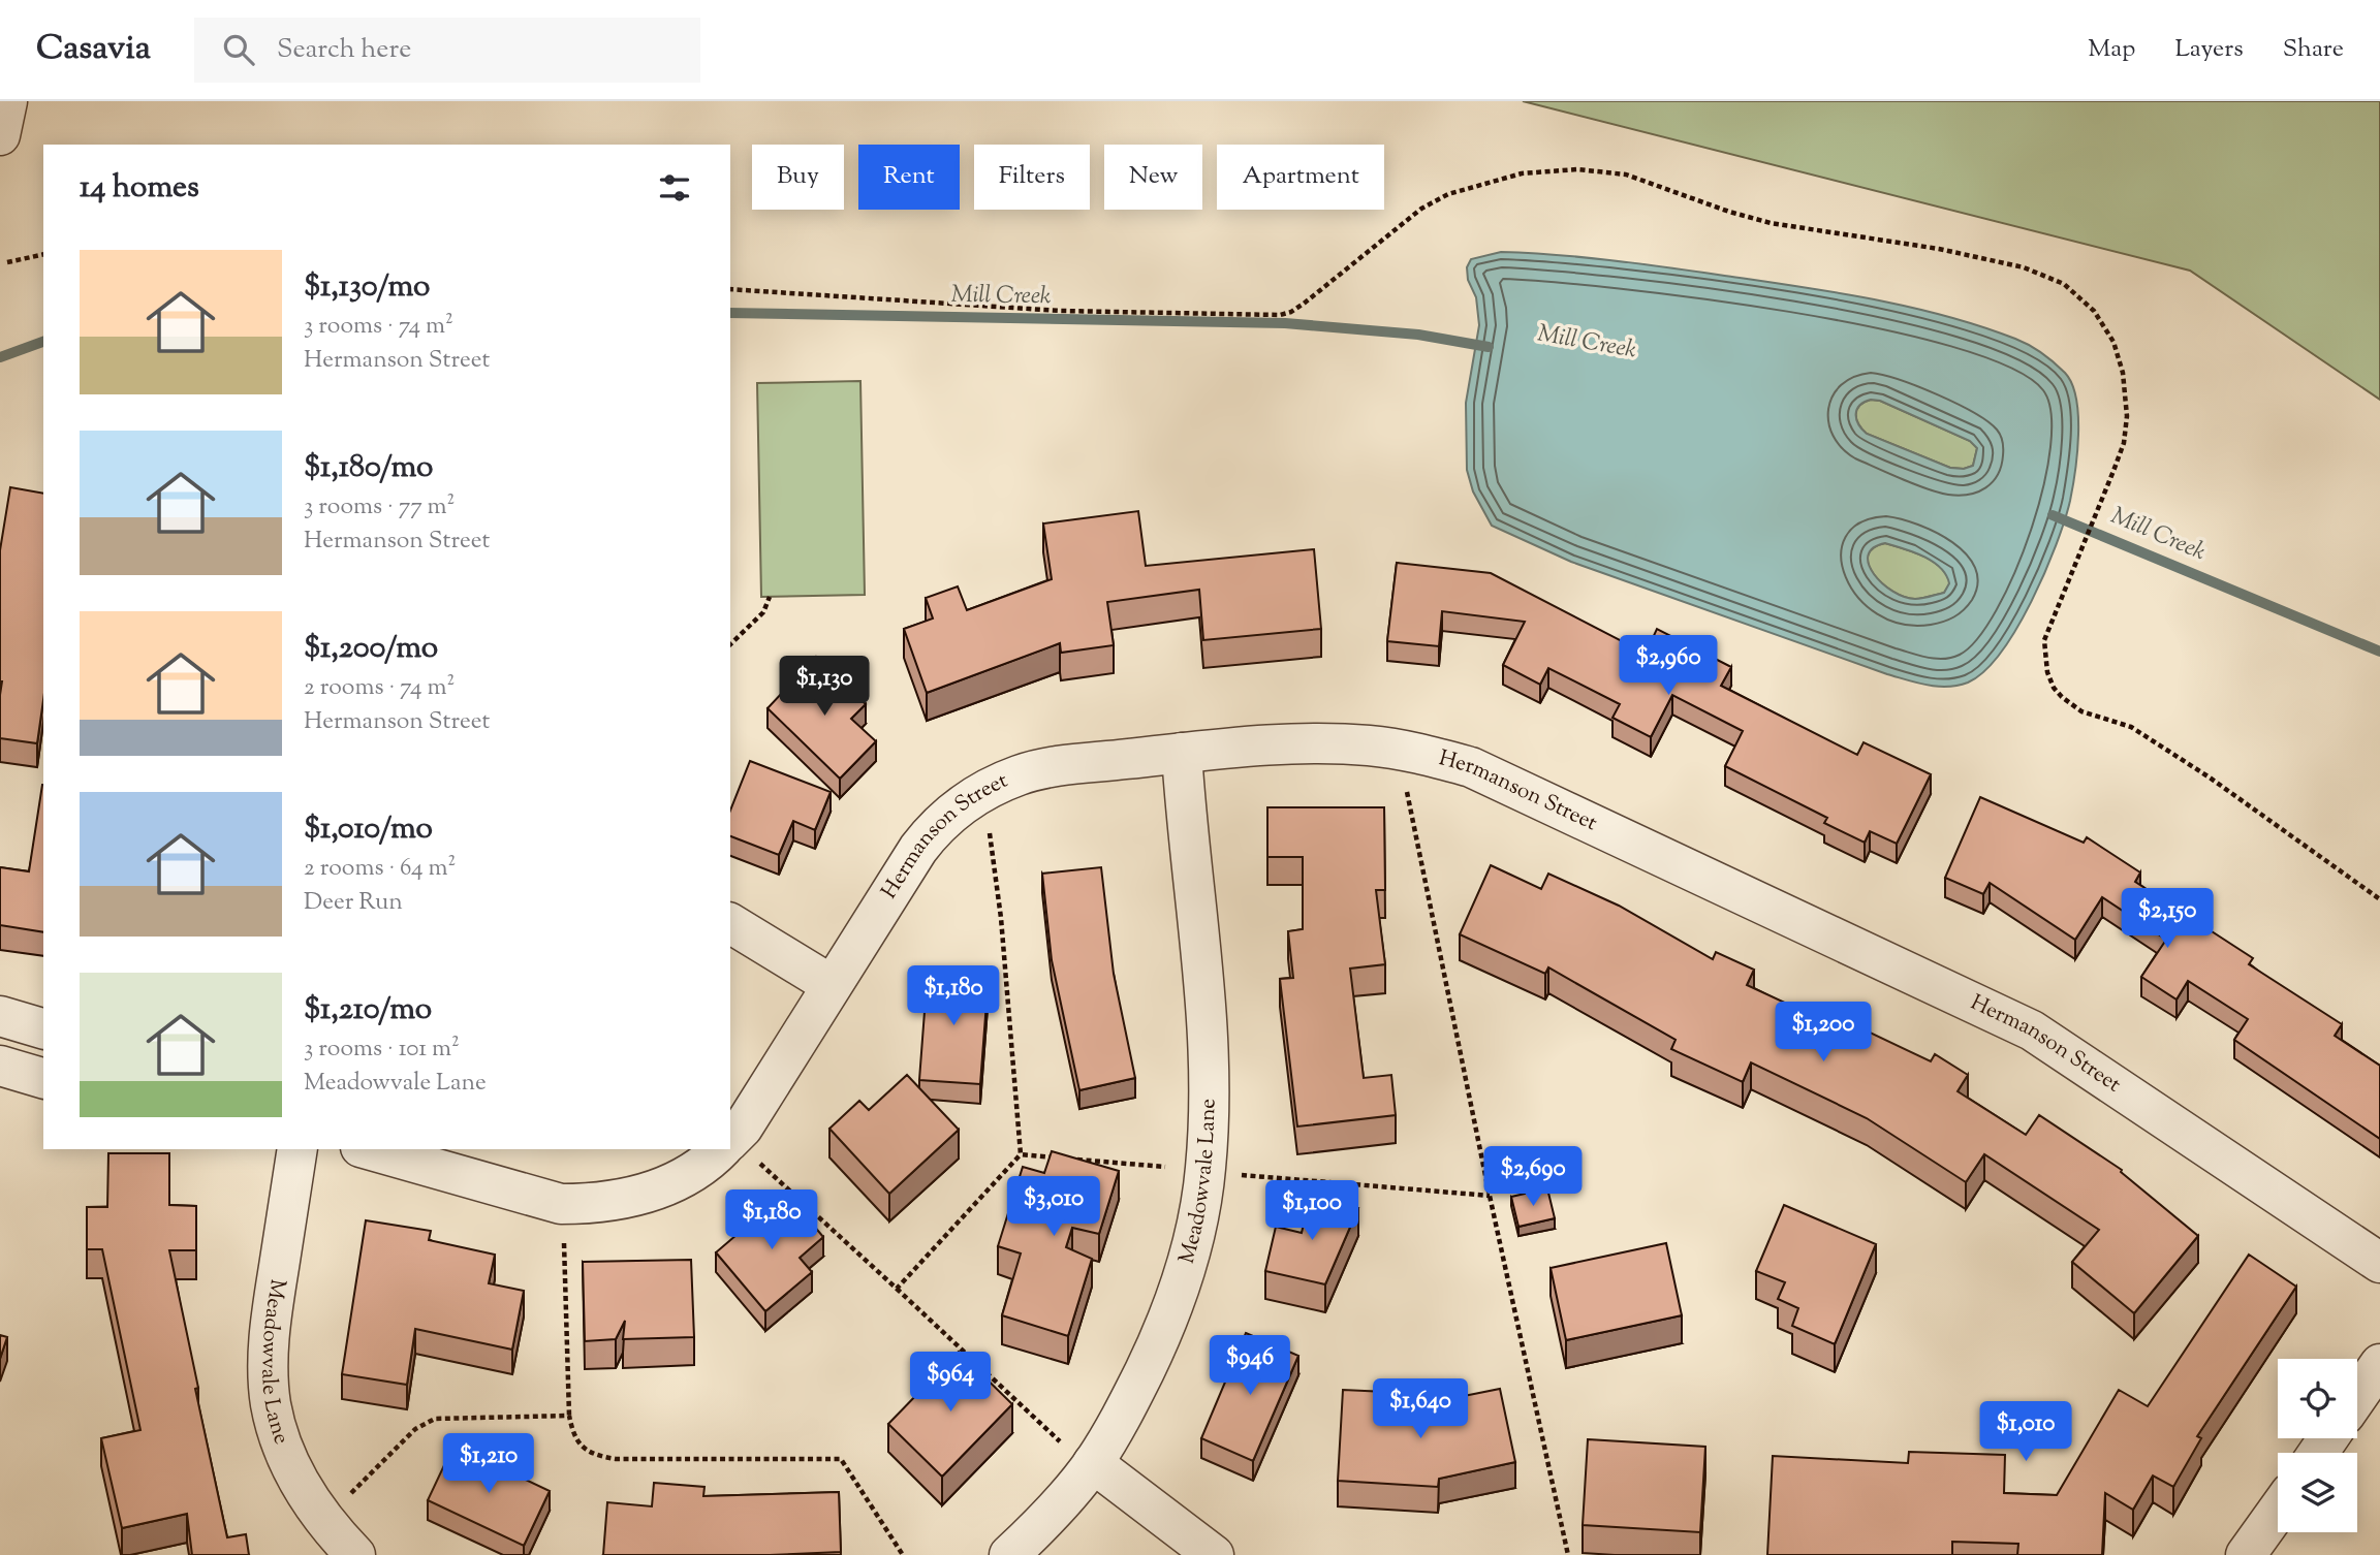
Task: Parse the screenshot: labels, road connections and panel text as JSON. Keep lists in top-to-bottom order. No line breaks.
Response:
{"streets":{"street":["Hermanson Street","Meadowvale Lane"]},"crossings":[["Hermanson Street","Meadowvale Lane"]],"water":["Mill Creek"],"page":{"header":"Casavia","search":"Search here","nav":["Map","Layers","Share"],"chip":["Buy","Rent","Filters","New","Apartment"],"heading":"14 homes","list":[{"name":"$1,130/mo","note":"3 rooms · 74 m² · Hermanson Street"},{"name":"$1,180/mo","note":"3 rooms · 77 m² · Hermanson Street"},{"name":"$1,200/mo","note":"2 rooms · 74 m² · Hermanson Street"},{"name":"$1,010/mo","note":"2 rooms · 64 m² · Deer Run"},{"name":"$1,210/mo","note":"3 rooms · 101 m² · Meadowvale Lane"}],"price":["$2,960","$1,130","$2,150","$1,180","$1,200","$2,690","$3,010","$1,100","$1,180","$946","$964","$1,640","$1,010","$1,210"]}}
